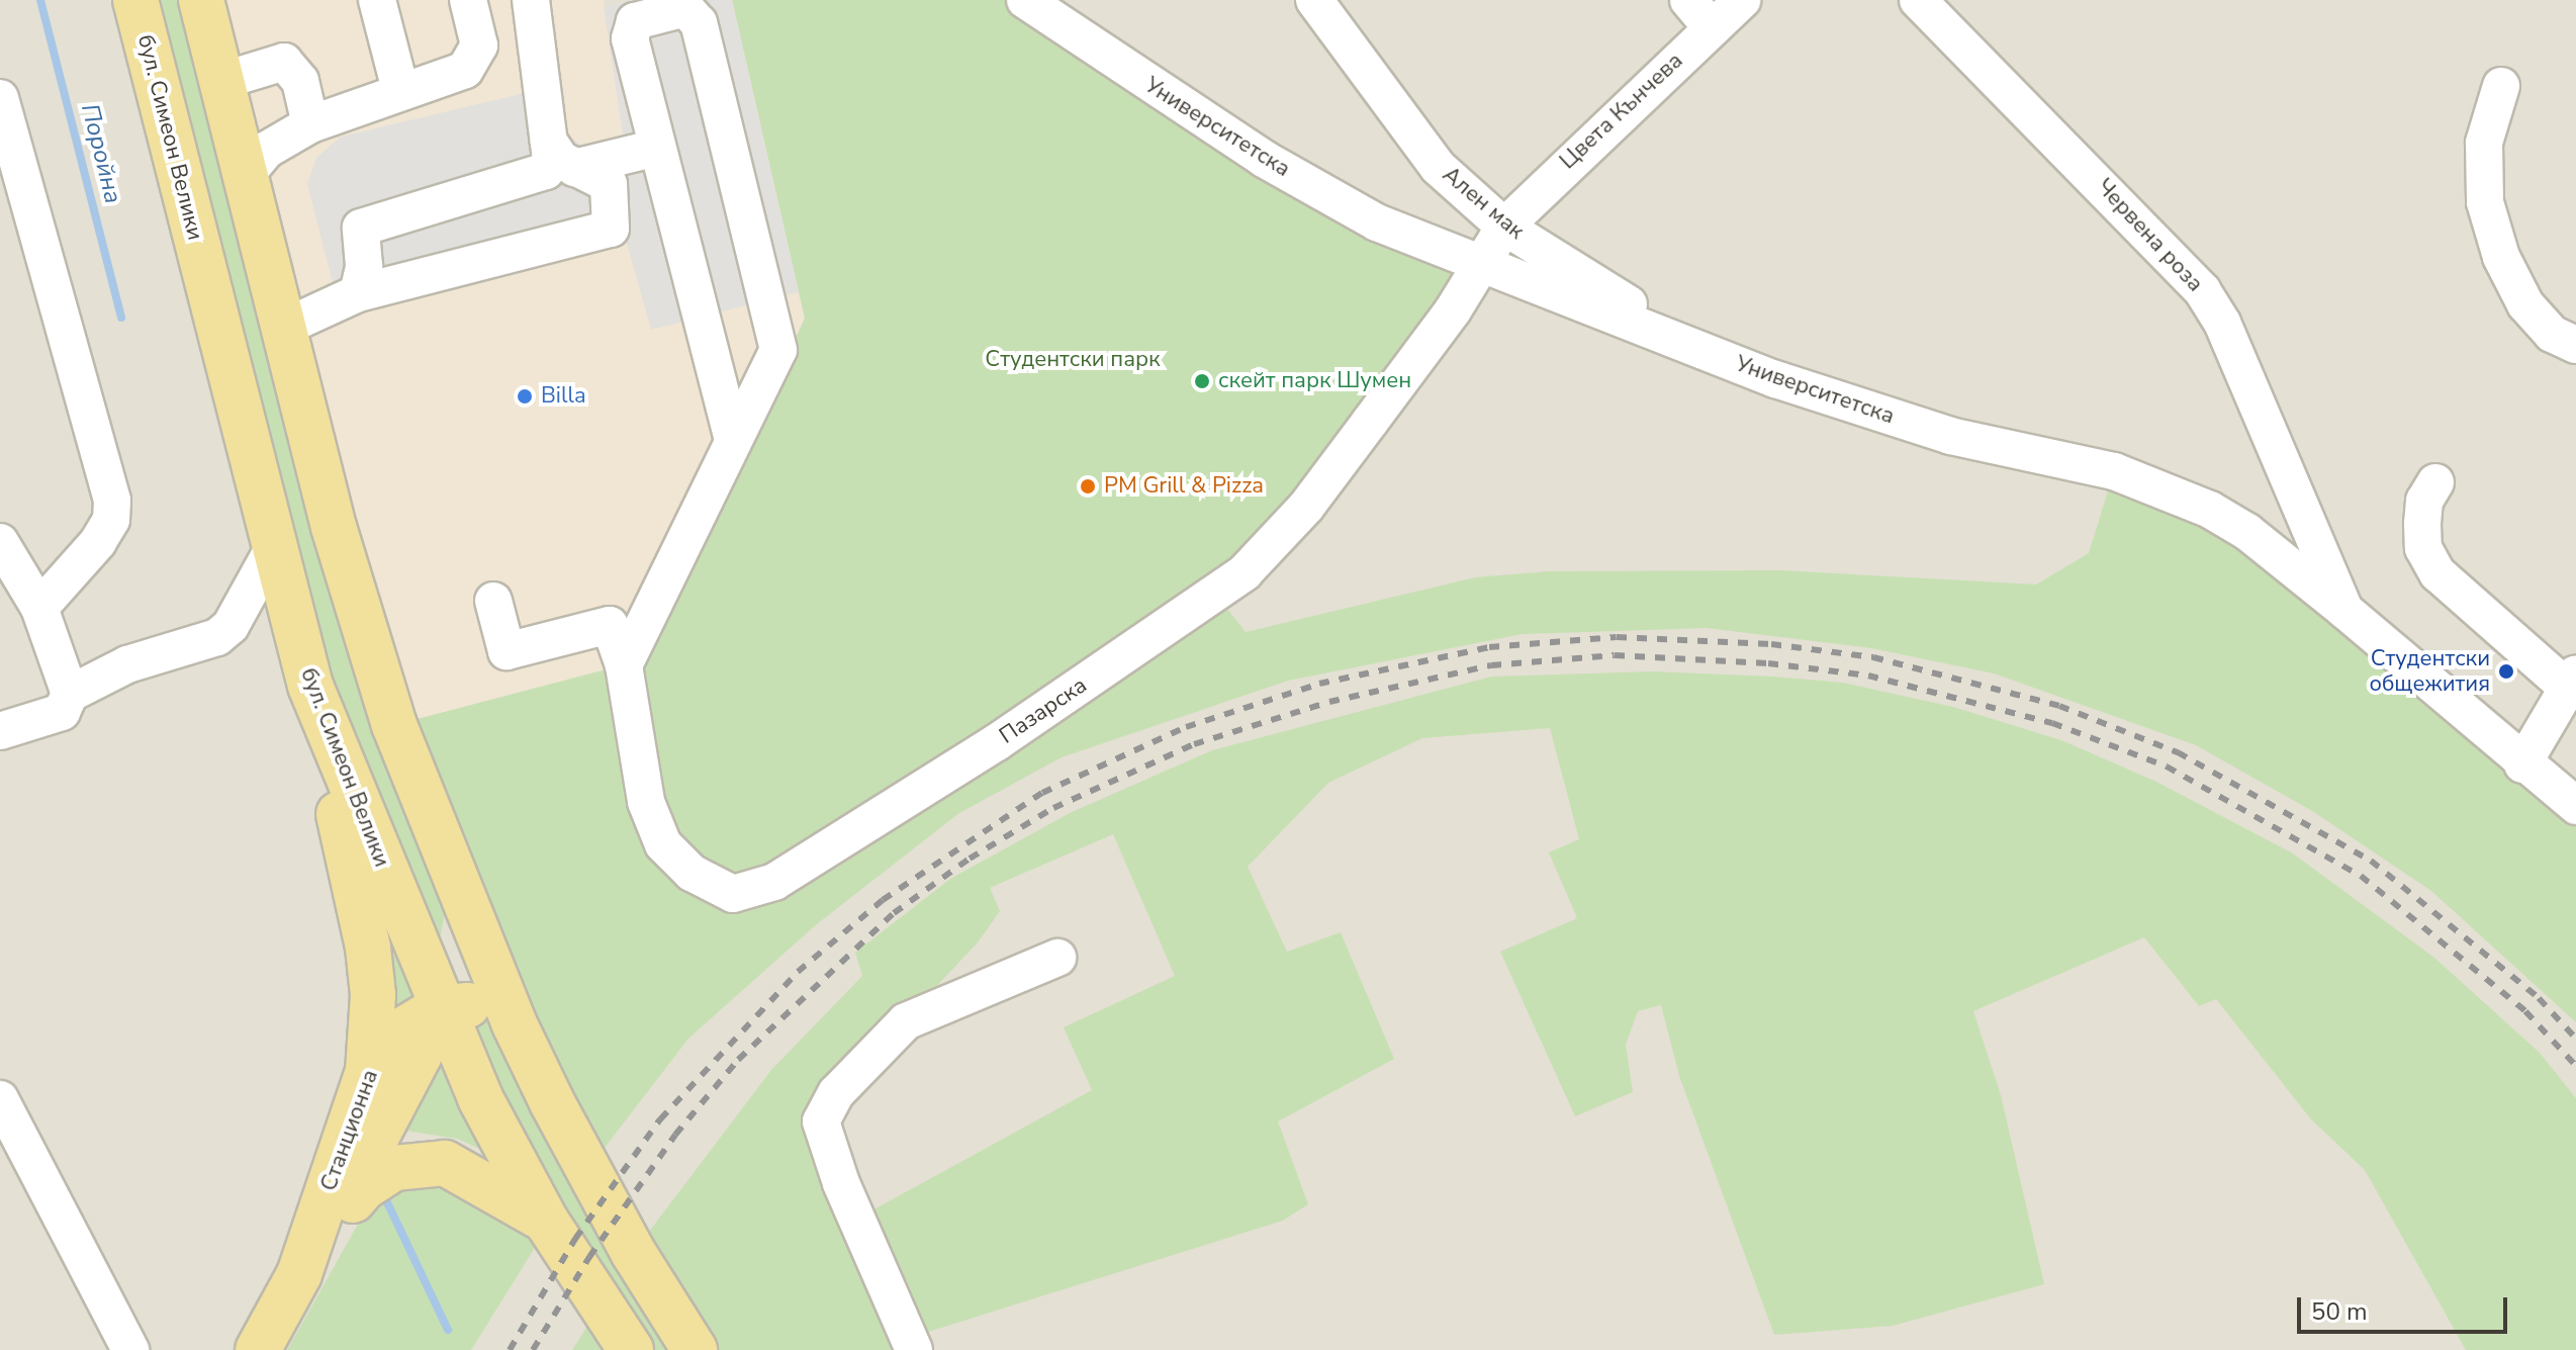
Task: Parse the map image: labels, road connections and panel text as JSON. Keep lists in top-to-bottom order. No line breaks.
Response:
{"streets":{"main road":["бул. Симеон Велики","Станционна"],"street":["Цвета Кънчева","Университетска","Ален мак","Червена роза","Пазарска"]},"crossings":[["Цвета Кънчева","Университетска"],["Цвета Кънчева","Ален мак"],["Цвета Кънчева","Пазарска"],["Университетска","Ален мак"],["Университетска","Червена роза"],["Университетска","Пазарска"],["бул. Симеон Велики","Станционна"]],"water":["Поройна"],"parks":["Студентски парк"],"places":["скейт парк Шумен","Billa","PM Grill & Pizza","Студентски общежития"],"scale_bar":"50 m"}
